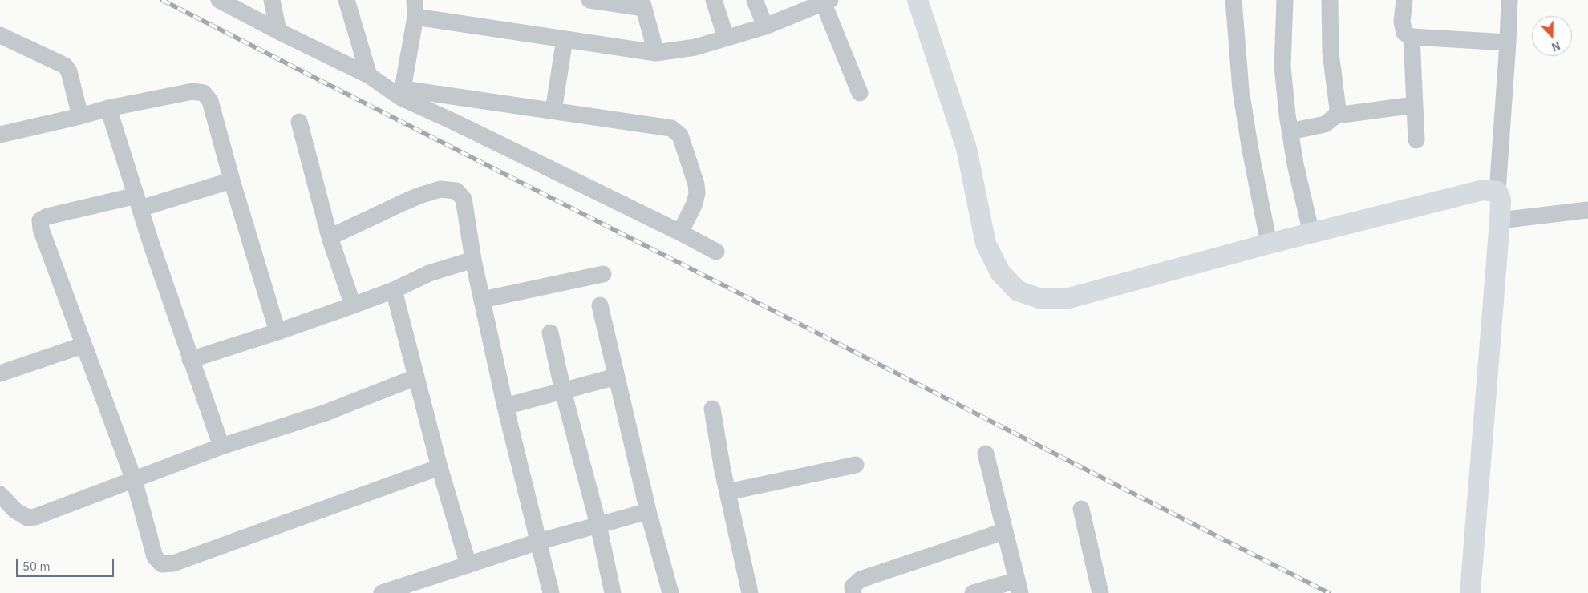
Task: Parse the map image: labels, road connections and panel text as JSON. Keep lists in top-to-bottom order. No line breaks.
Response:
{"scale_bar":"50 m","north":"bottom"}
